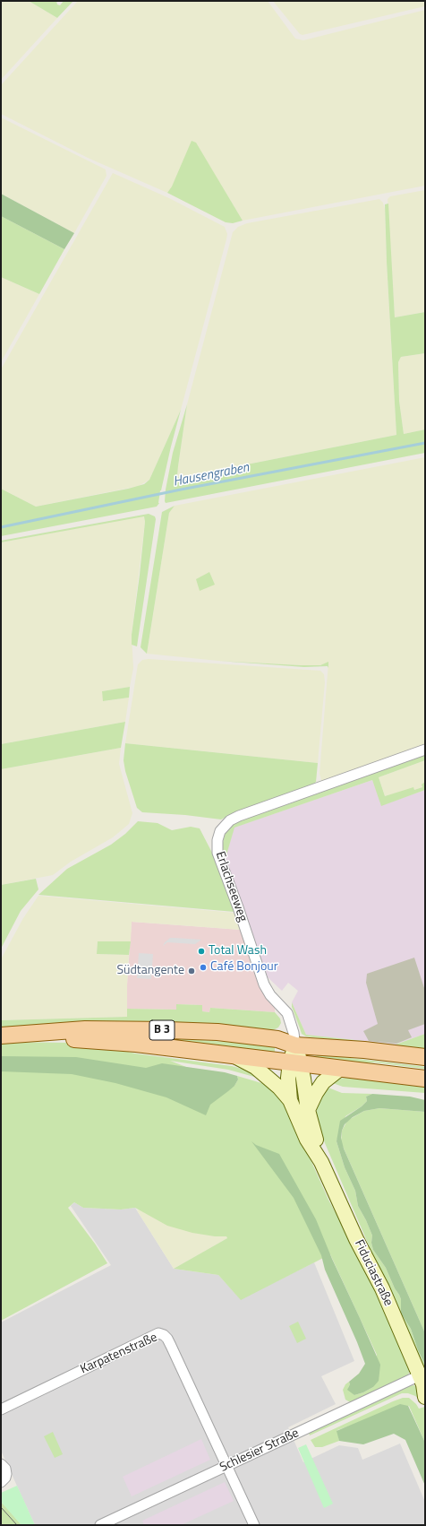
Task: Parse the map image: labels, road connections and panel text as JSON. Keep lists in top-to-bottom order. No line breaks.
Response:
{"streets":{"main road":["B 3","Fiduciastraße"],"street":["Erlachseeweg","Karpatenstraße","Schlesier Straße"]},"crossings":[["Erlachseeweg","B 3"],["Erlachseeweg","Fiduciastraße"],["B 3","Fiduciastraße"],["Fiduciastraße","Schlesier Straße"],["Karpatenstraße","Schlesier Straße"]],"water":["Hausengraben"],"places":["Total Wash","Café Bonjour","Südtangente"]}
